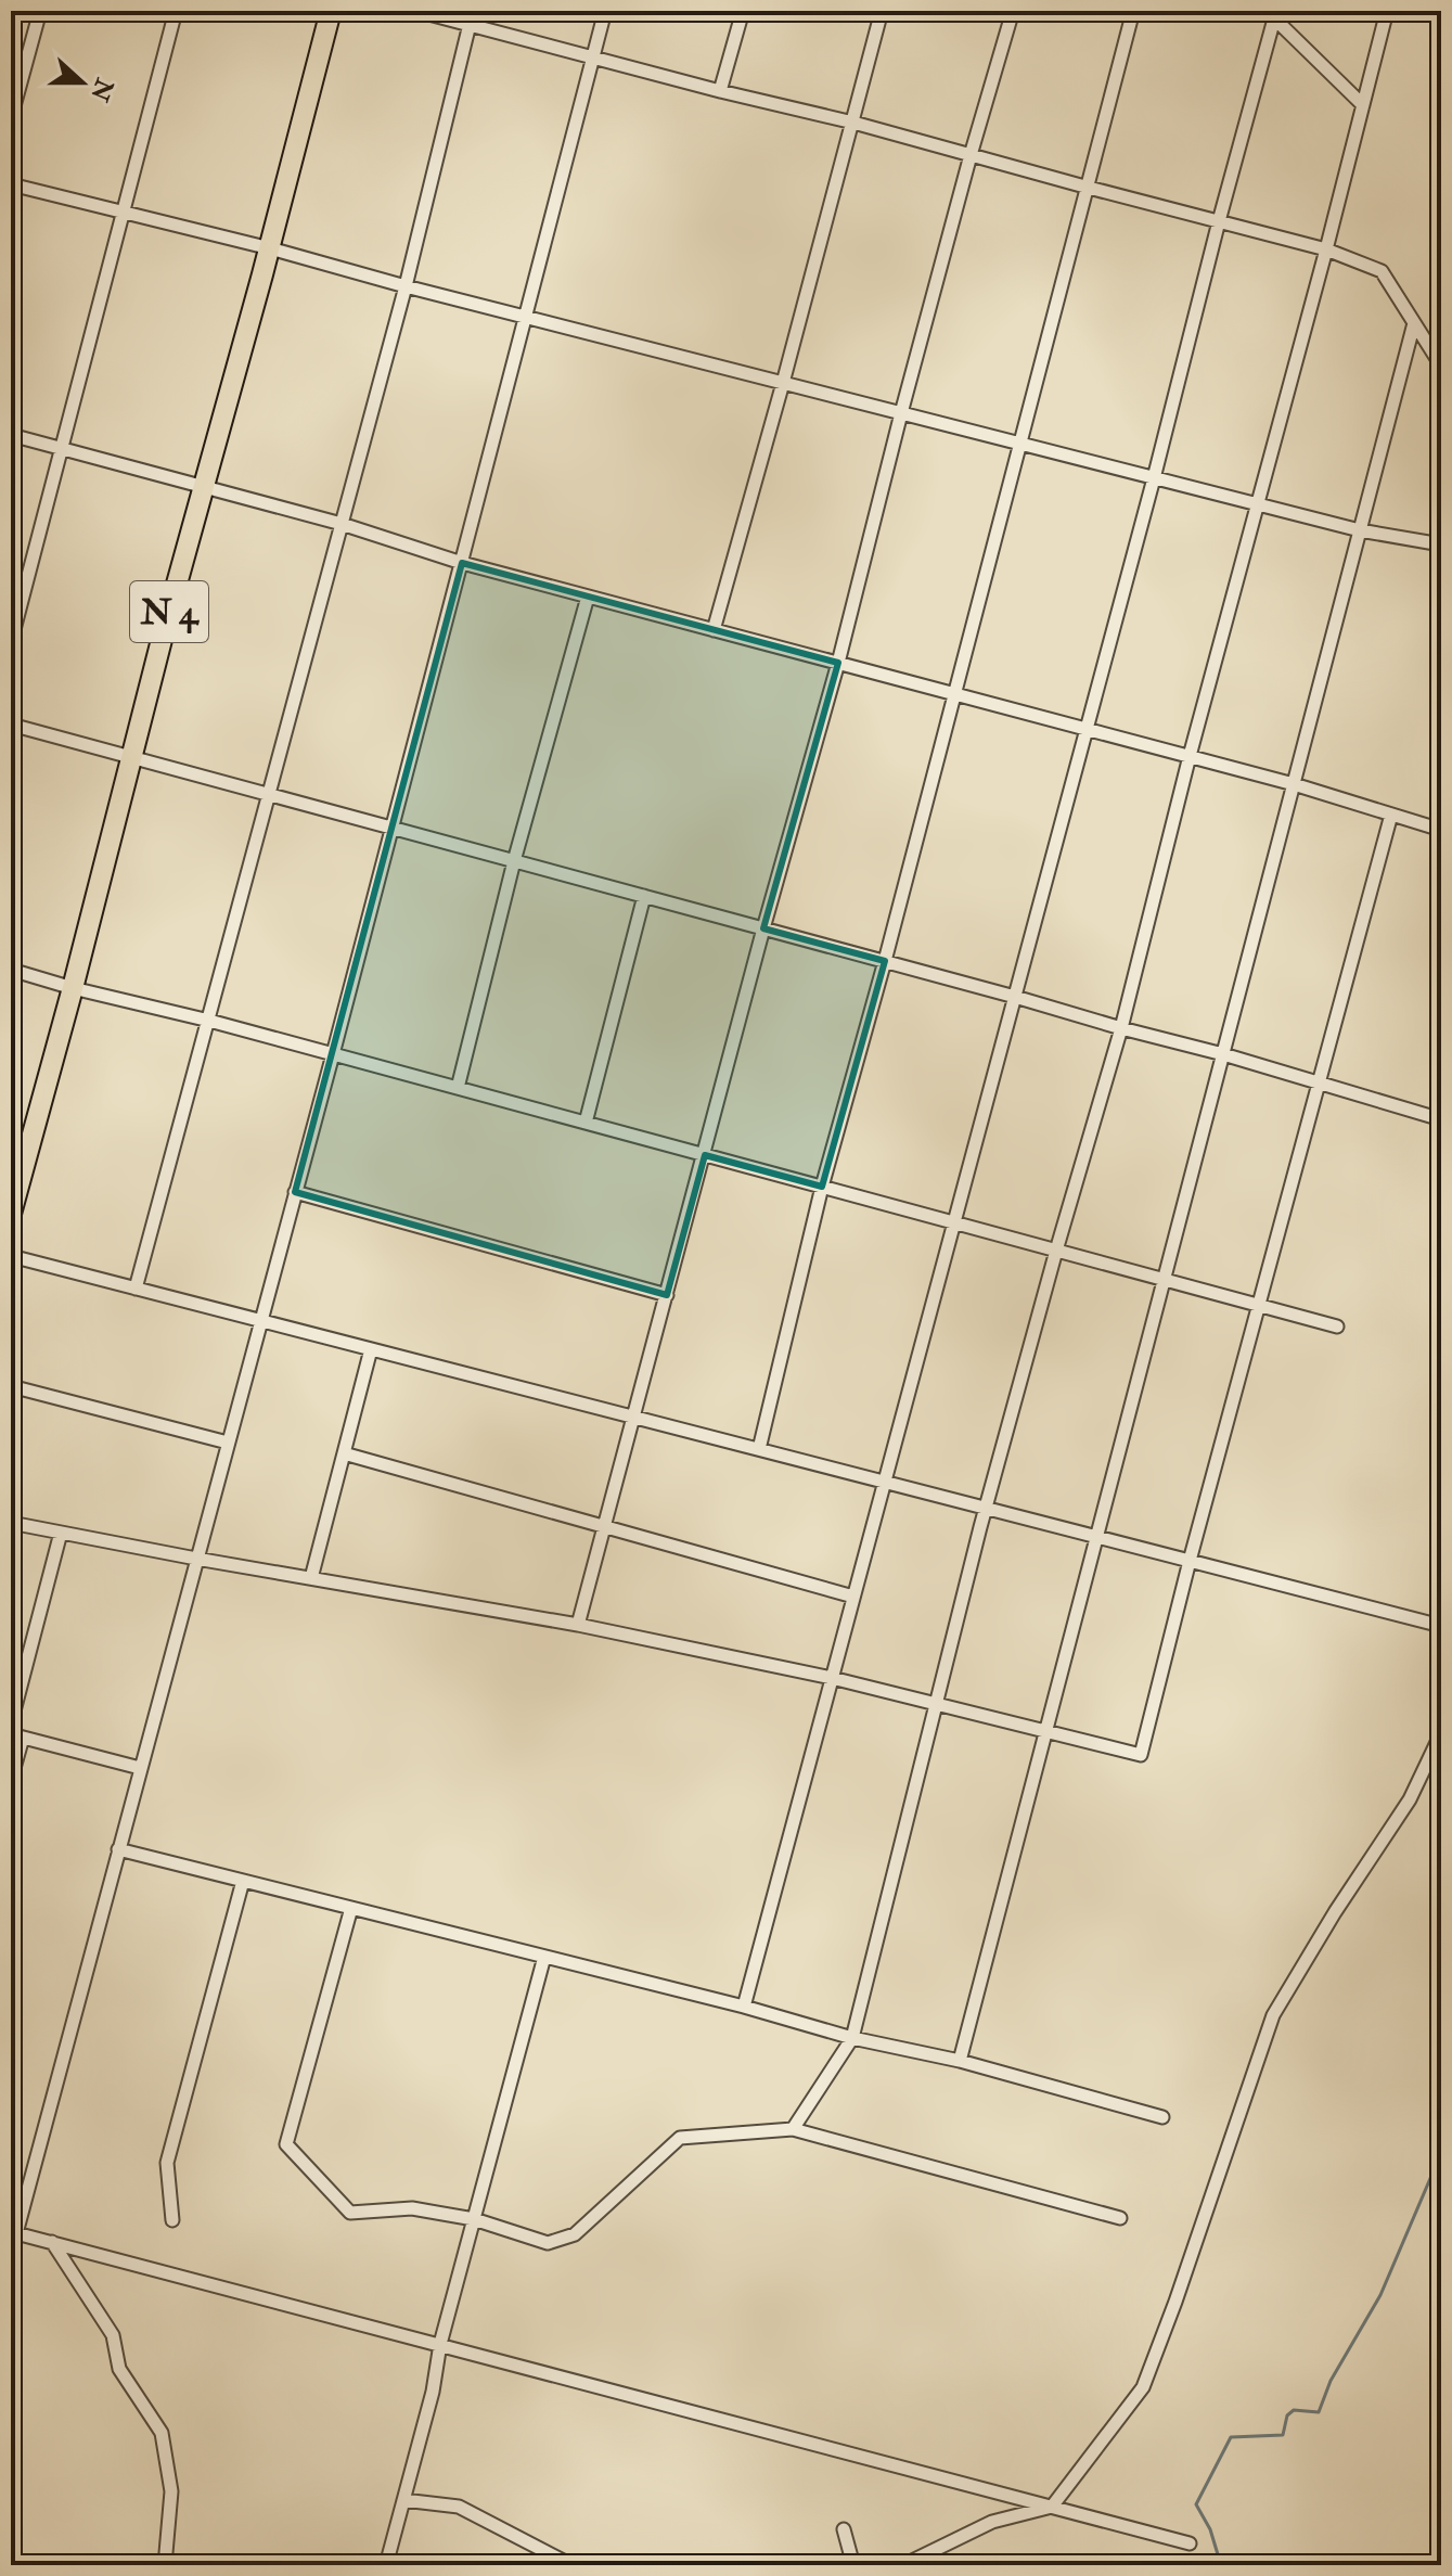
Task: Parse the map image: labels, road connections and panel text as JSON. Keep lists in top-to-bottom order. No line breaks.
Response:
{"streets":{"highway":["N 4"]},"north":"right"}
